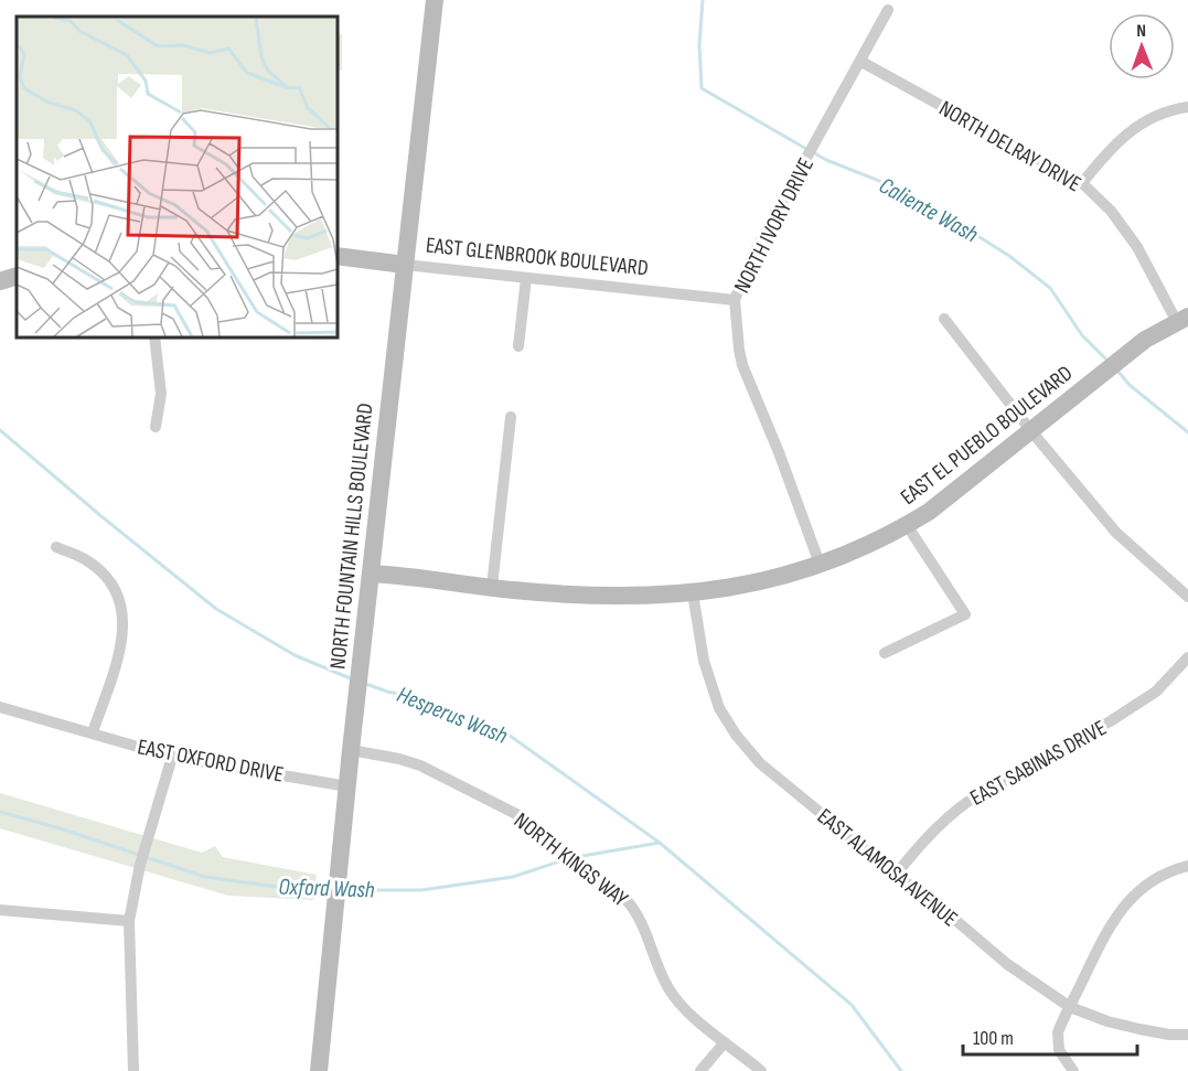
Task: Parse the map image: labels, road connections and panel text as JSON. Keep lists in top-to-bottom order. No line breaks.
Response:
{"streets":{"street":["NORTH DELRAY DRIVE","NORTH IVORY DRIVE","EAST GLENBROOK BOULEVARD","EAST EL PUEBLO BOULEVARD","NORTH FOUNTAIN HILLS BOULEVARD","EAST OXFORD DRIVE","EAST SABINAS DRIVE","NORTH KINGS WAY","EAST ALAMOSA AVENUE"]},"crossings":[["NORTH DELRAY DRIVE","NORTH IVORY DRIVE"],["NORTH DELRAY DRIVE","EAST EL PUEBLO BOULEVARD"],["NORTH IVORY DRIVE","EAST GLENBROOK BOULEVARD"],["NORTH IVORY DRIVE","EAST EL PUEBLO BOULEVARD"],["EAST GLENBROOK BOULEVARD","NORTH FOUNTAIN HILLS BOULEVARD"],["EAST EL PUEBLO BOULEVARD","NORTH FOUNTAIN HILLS BOULEVARD"],["EAST EL PUEBLO BOULEVARD","EAST ALAMOSA AVENUE"],["NORTH FOUNTAIN HILLS BOULEVARD","EAST OXFORD DRIVE"],["NORTH FOUNTAIN HILLS BOULEVARD","NORTH KINGS WAY"],["EAST SABINAS DRIVE","EAST ALAMOSA AVENUE"]],"water":["Caliente Wash","Hesperus Wash","Oxford Wash"],"scale_bar":"100 m","north":"top"}
